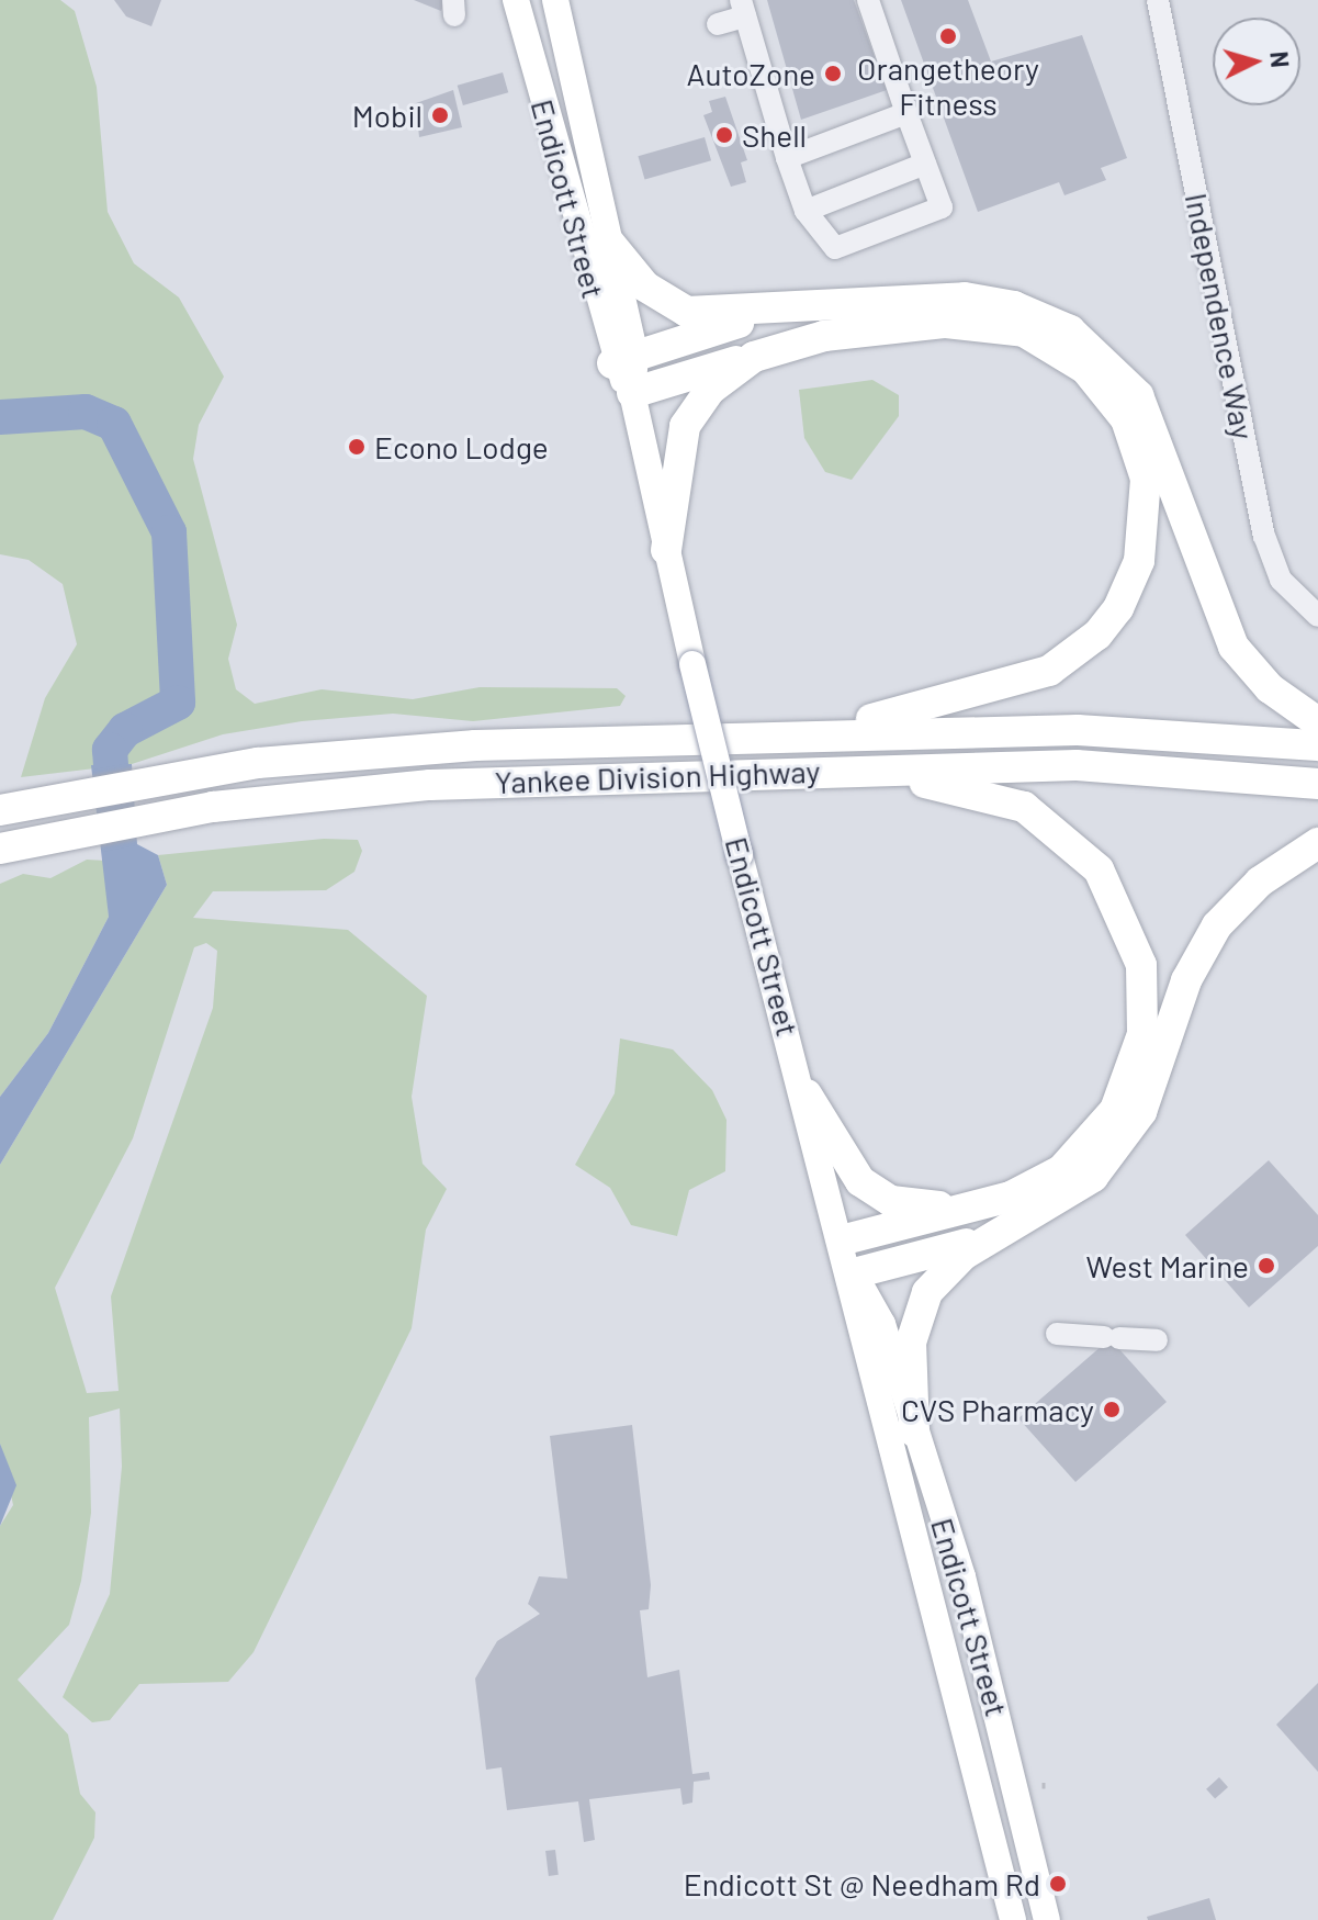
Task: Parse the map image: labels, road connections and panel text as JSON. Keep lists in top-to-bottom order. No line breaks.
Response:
{"streets":{"highway":["Yankee Division Highway"],"main road":["Endicott Street"],"street":["Independence Way"]},"places":["Orangetheory Fitness","AutoZone","Mobil","Shell","Econo Lodge","West Marine","CVS Pharmacy","Endicott St @ Needham Rd"],"north":"right"}
